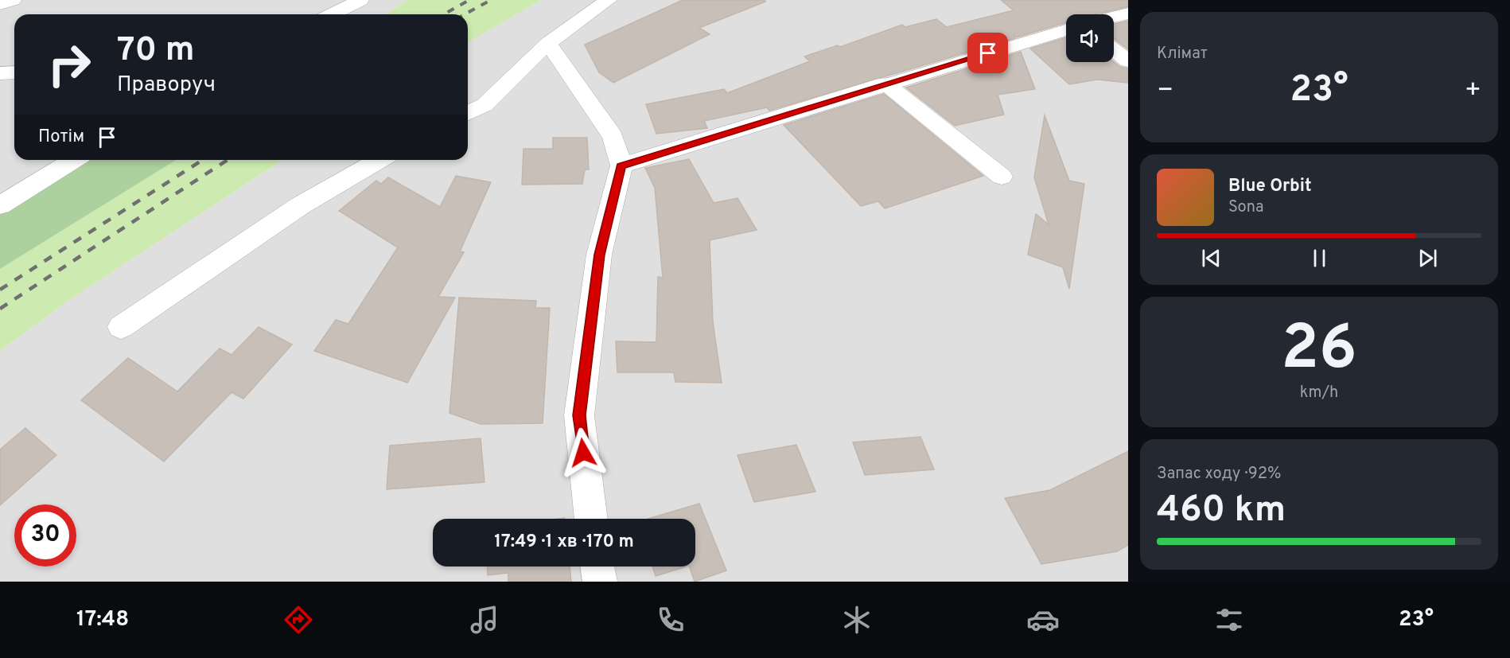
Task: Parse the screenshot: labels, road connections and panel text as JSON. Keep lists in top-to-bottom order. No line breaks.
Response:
{"page":{"tile":["Клімат",["26","km/h"],["Запас ходу · 92%","460 km"]],"turn":["70 m","Праворуч"],"heat":["−","23°","+"],"then":"Потім","song":["Blue Orbit","Sona"],"limit":"30","trip":"17:49 · 1 хв · 170 m","tabs":["17:48","23°"]}}
